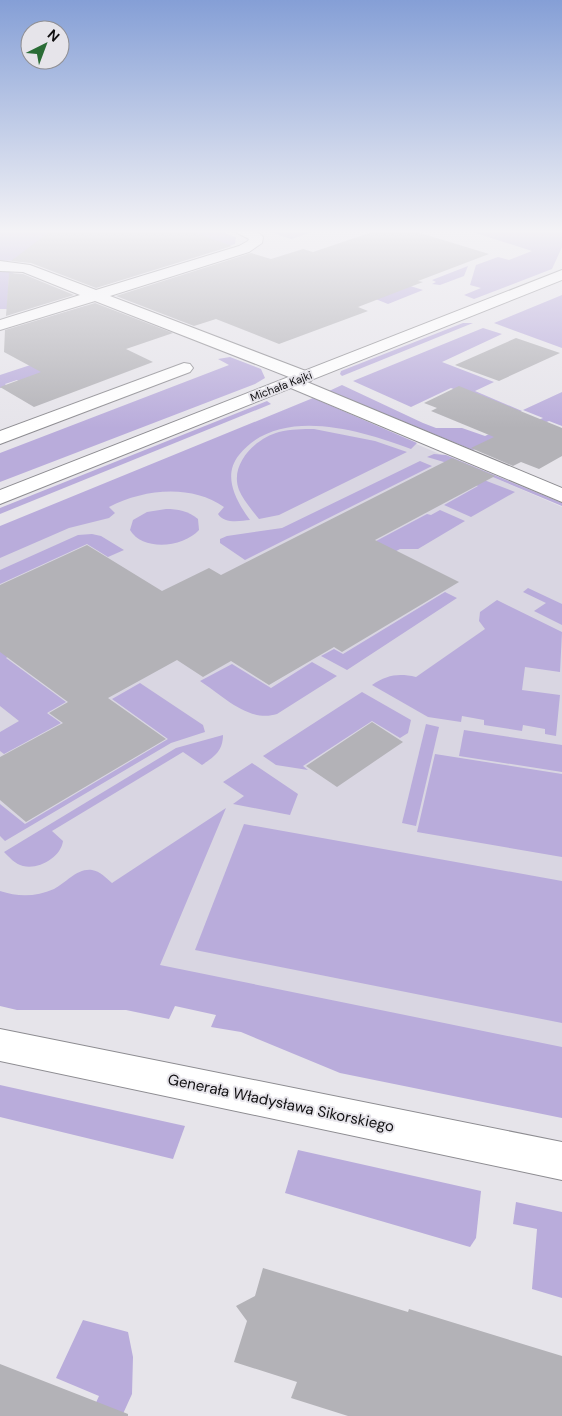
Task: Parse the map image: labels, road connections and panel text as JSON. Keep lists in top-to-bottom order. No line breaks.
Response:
{"streets":{"street":["Michała Kajki","Generała Władysława Sikorskiego"]},"north":"top right"}
